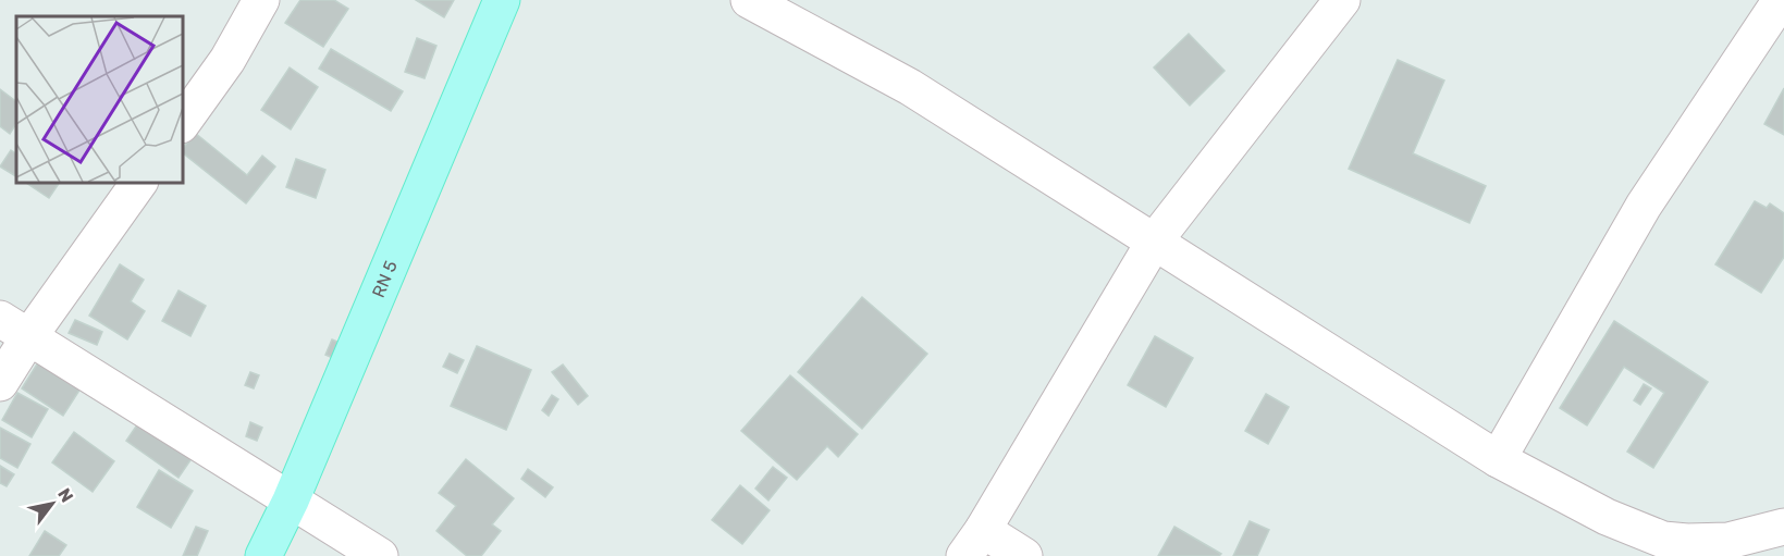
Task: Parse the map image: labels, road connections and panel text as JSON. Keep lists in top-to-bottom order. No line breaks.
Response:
{"streets":{"main road":["RN 5"]},"north":"top right"}
